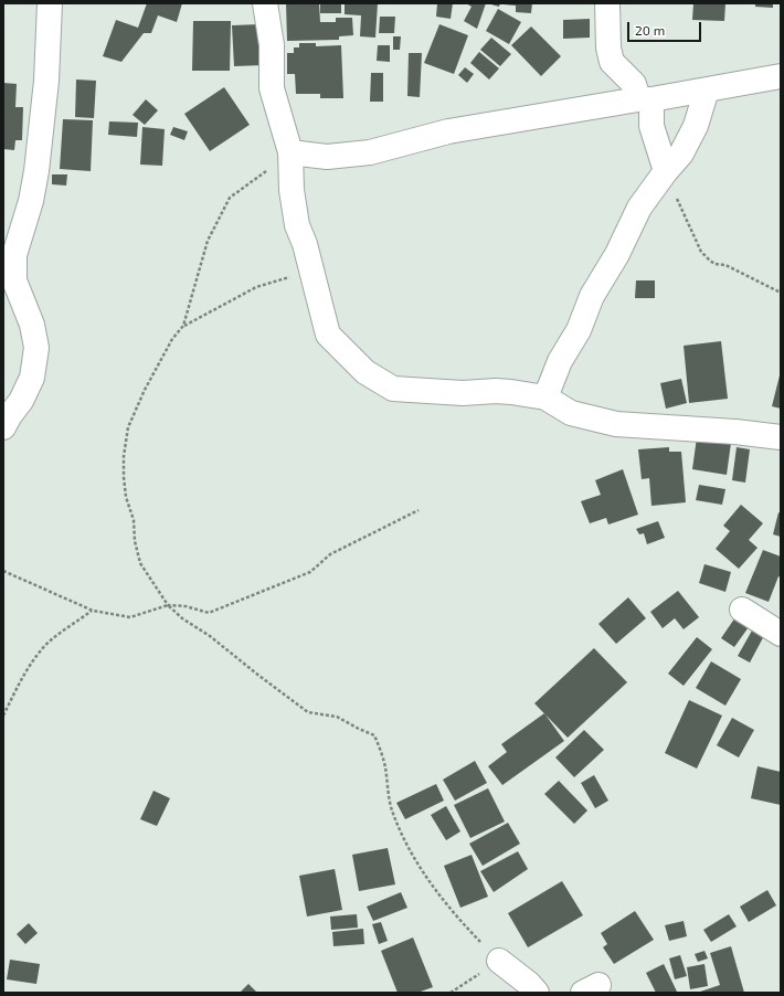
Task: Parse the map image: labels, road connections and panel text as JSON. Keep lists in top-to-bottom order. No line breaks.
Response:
{"scale_bar":"20 m"}
